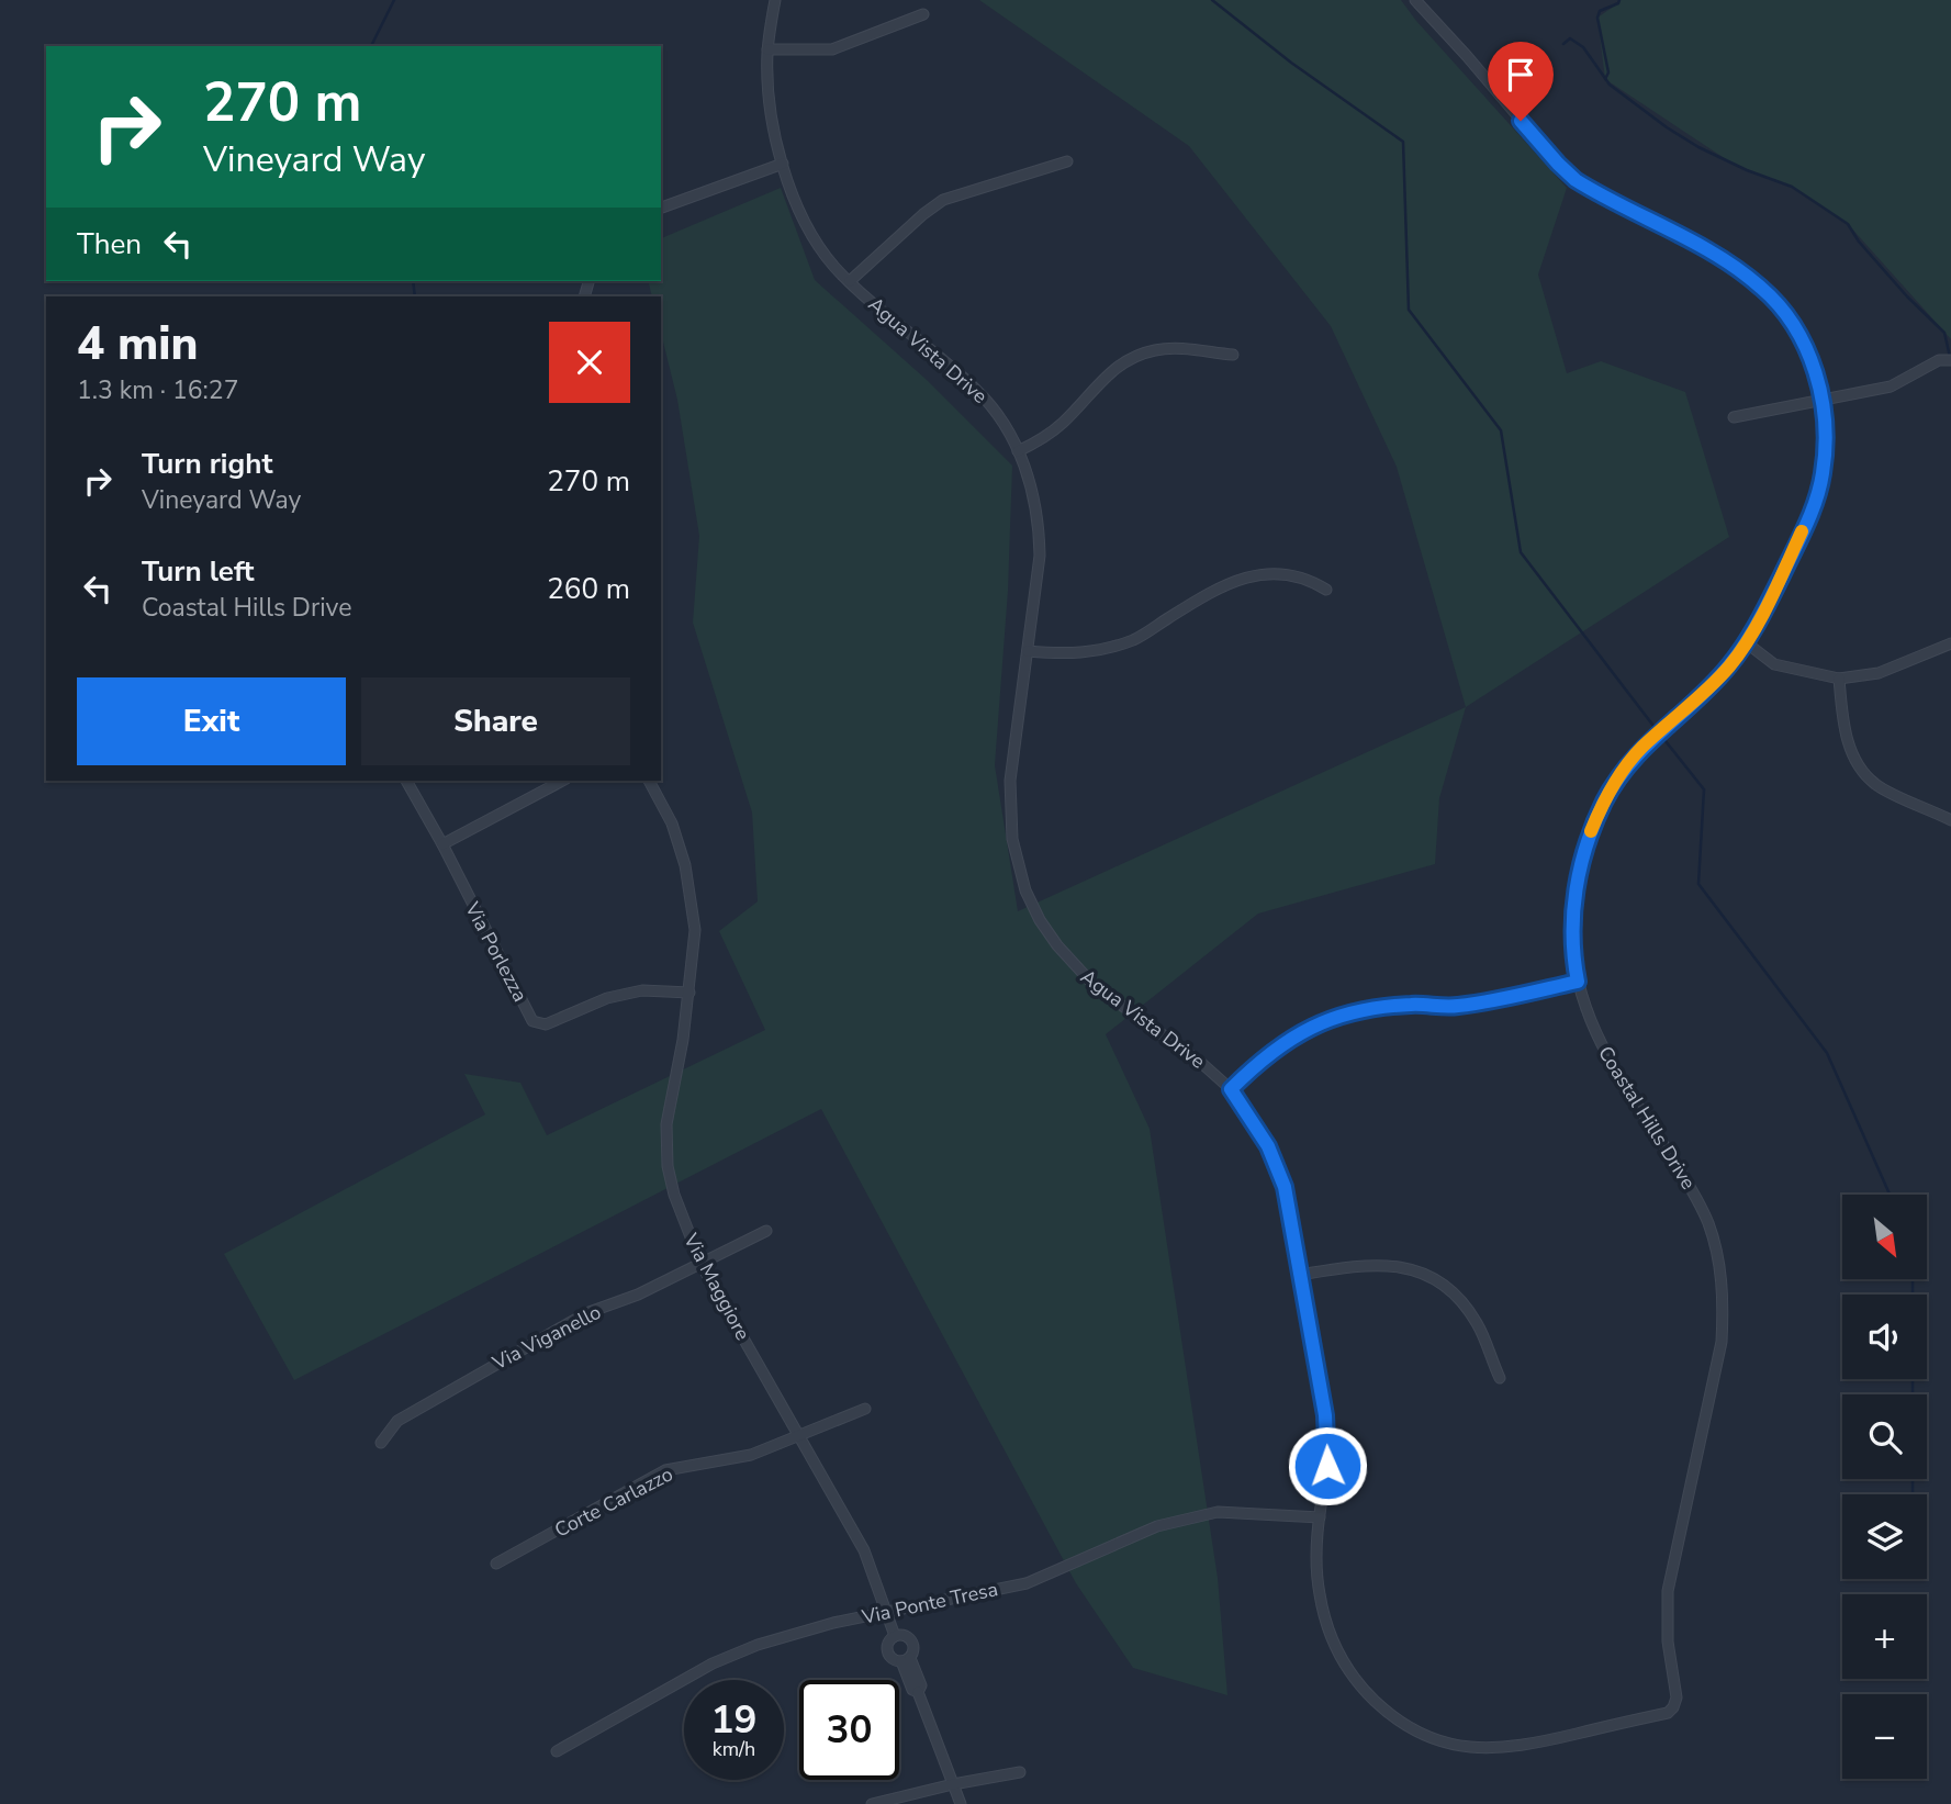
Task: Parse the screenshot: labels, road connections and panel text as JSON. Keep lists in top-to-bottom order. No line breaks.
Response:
{"streets":{"street":["Agua Vista Drive","Via Porlezza","Coastal Hills Drive","Via Maggiore","Via Viganello","Corte Carlazzo","Via Ponte Tresa"]},"crossings":[["Agua Vista Drive","Coastal Hills Drive"],["Agua Vista Drive","Via Ponte Tresa"],["Via Porlezza","Via Maggiore"],["Via Maggiore","Via Viganello"],["Via Maggiore","Corte Carlazzo"],["Via Maggiore","Via Ponte Tresa"]],"north":"bottom right","page":{"turn":["270 m","Vineyard Way"],"then":"Then","heading":["4 min","1.3 km · 16:27"],"list":[{"name":"Turn right","note":"Vineyard Way","value":"270 m"},{"name":"Turn left","note":"Coastal Hills Drive","value":"260 m"}],"buttons":["Exit","Share"],"map_buttons":["+","−"],"speed":"19 km/h","limit":"30"}}
